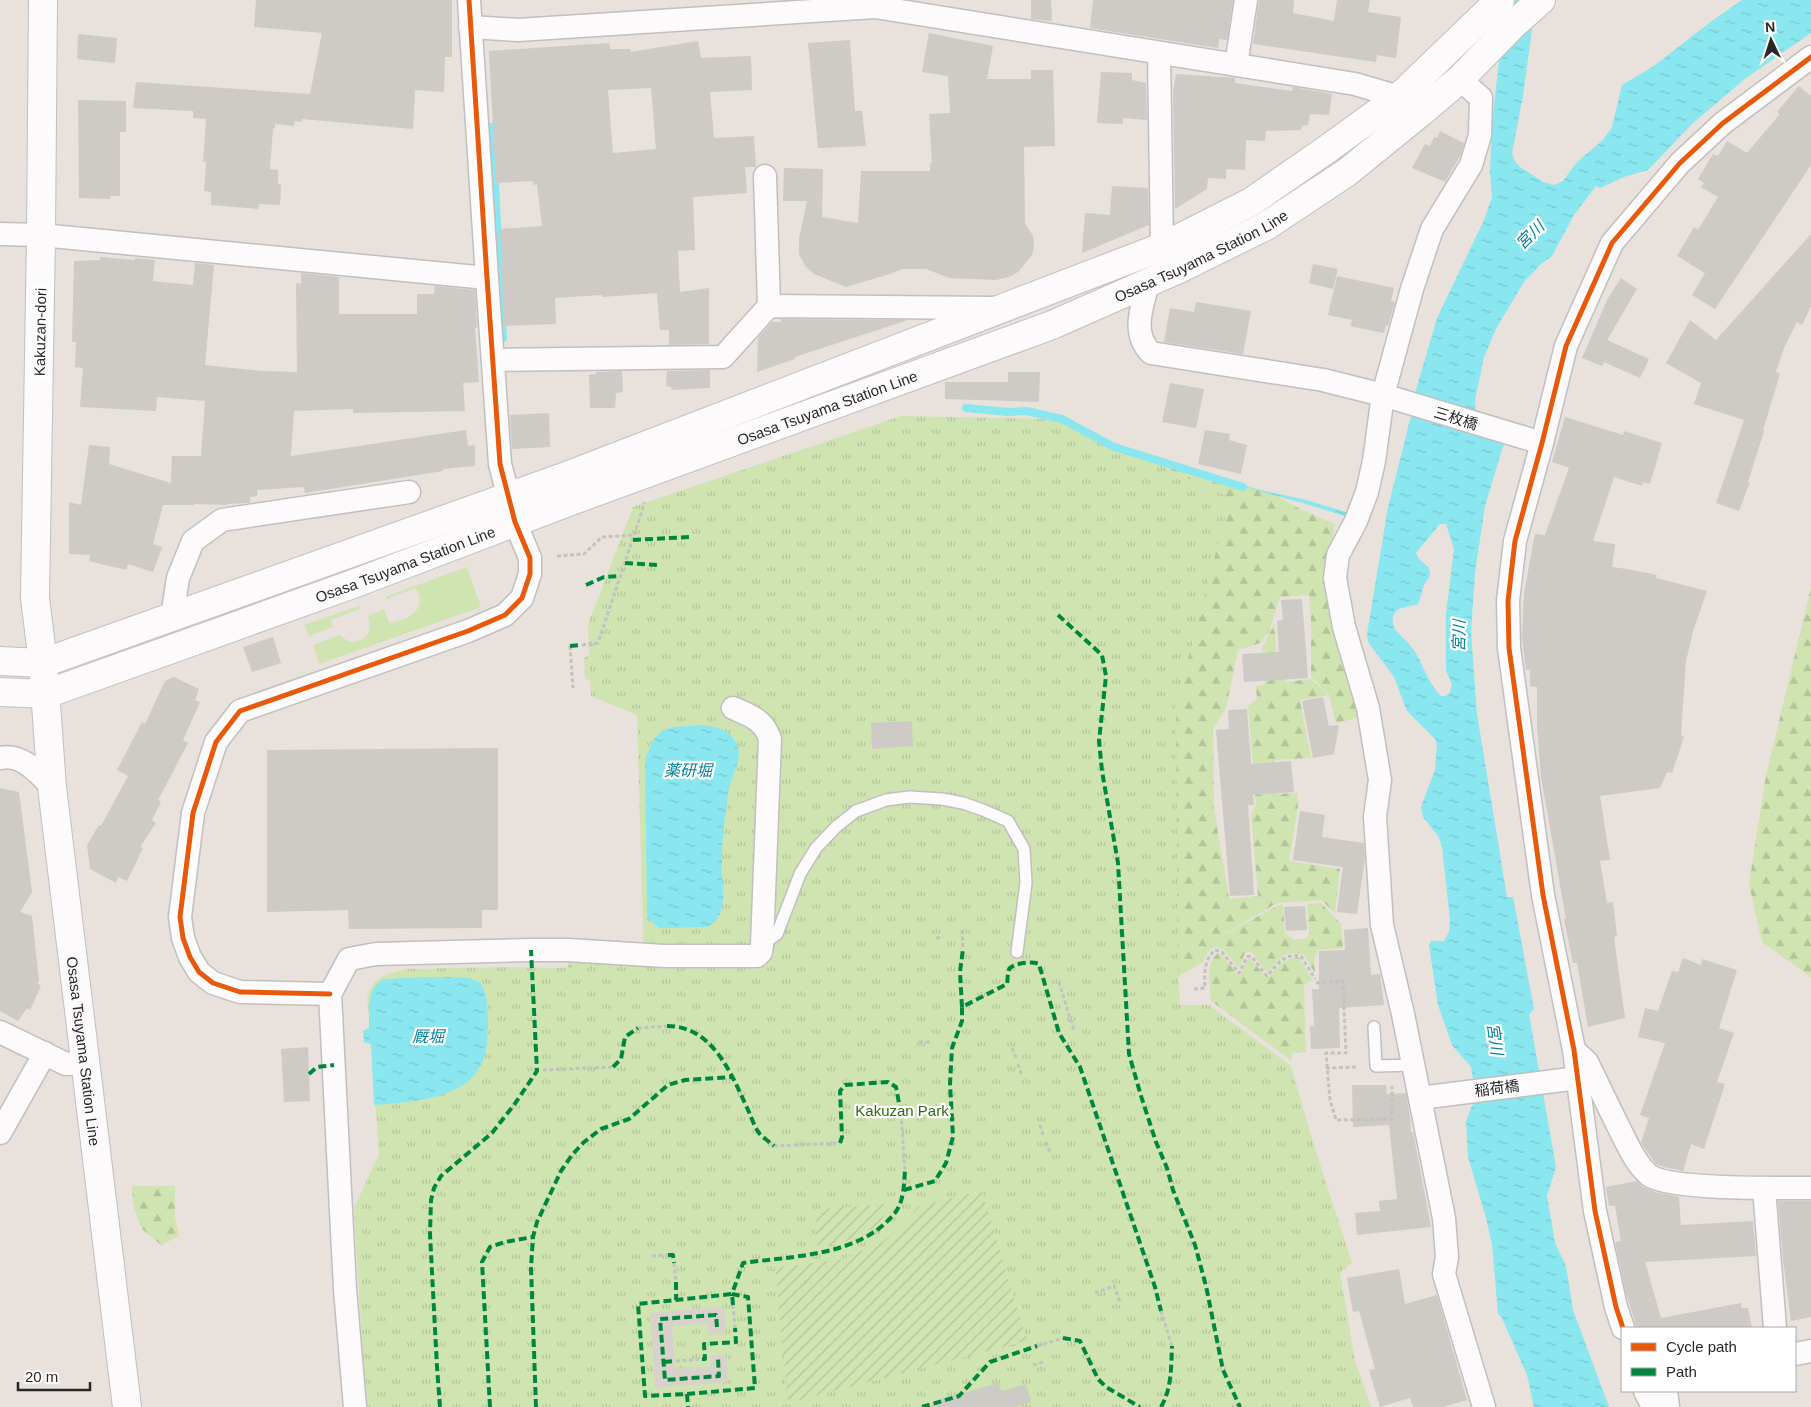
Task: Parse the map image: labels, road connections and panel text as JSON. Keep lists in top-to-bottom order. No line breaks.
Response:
{"streets":{"main road":["Osasa Tsuyama Station Line","Kakuzan-dori"],"street":["三枚橋","稲荷橋"]},"crossings":[["Osasa Tsuyama Station Line","Kakuzan-dori"],["Osasa Tsuyama Station Line","三枚橋"]],"water":["宮川","薬研堀","厩堀"],"parks":["Kakuzan Park"],"legend":["Cycle path","Path"],"scale_bar":"20 m","north":"top"}
